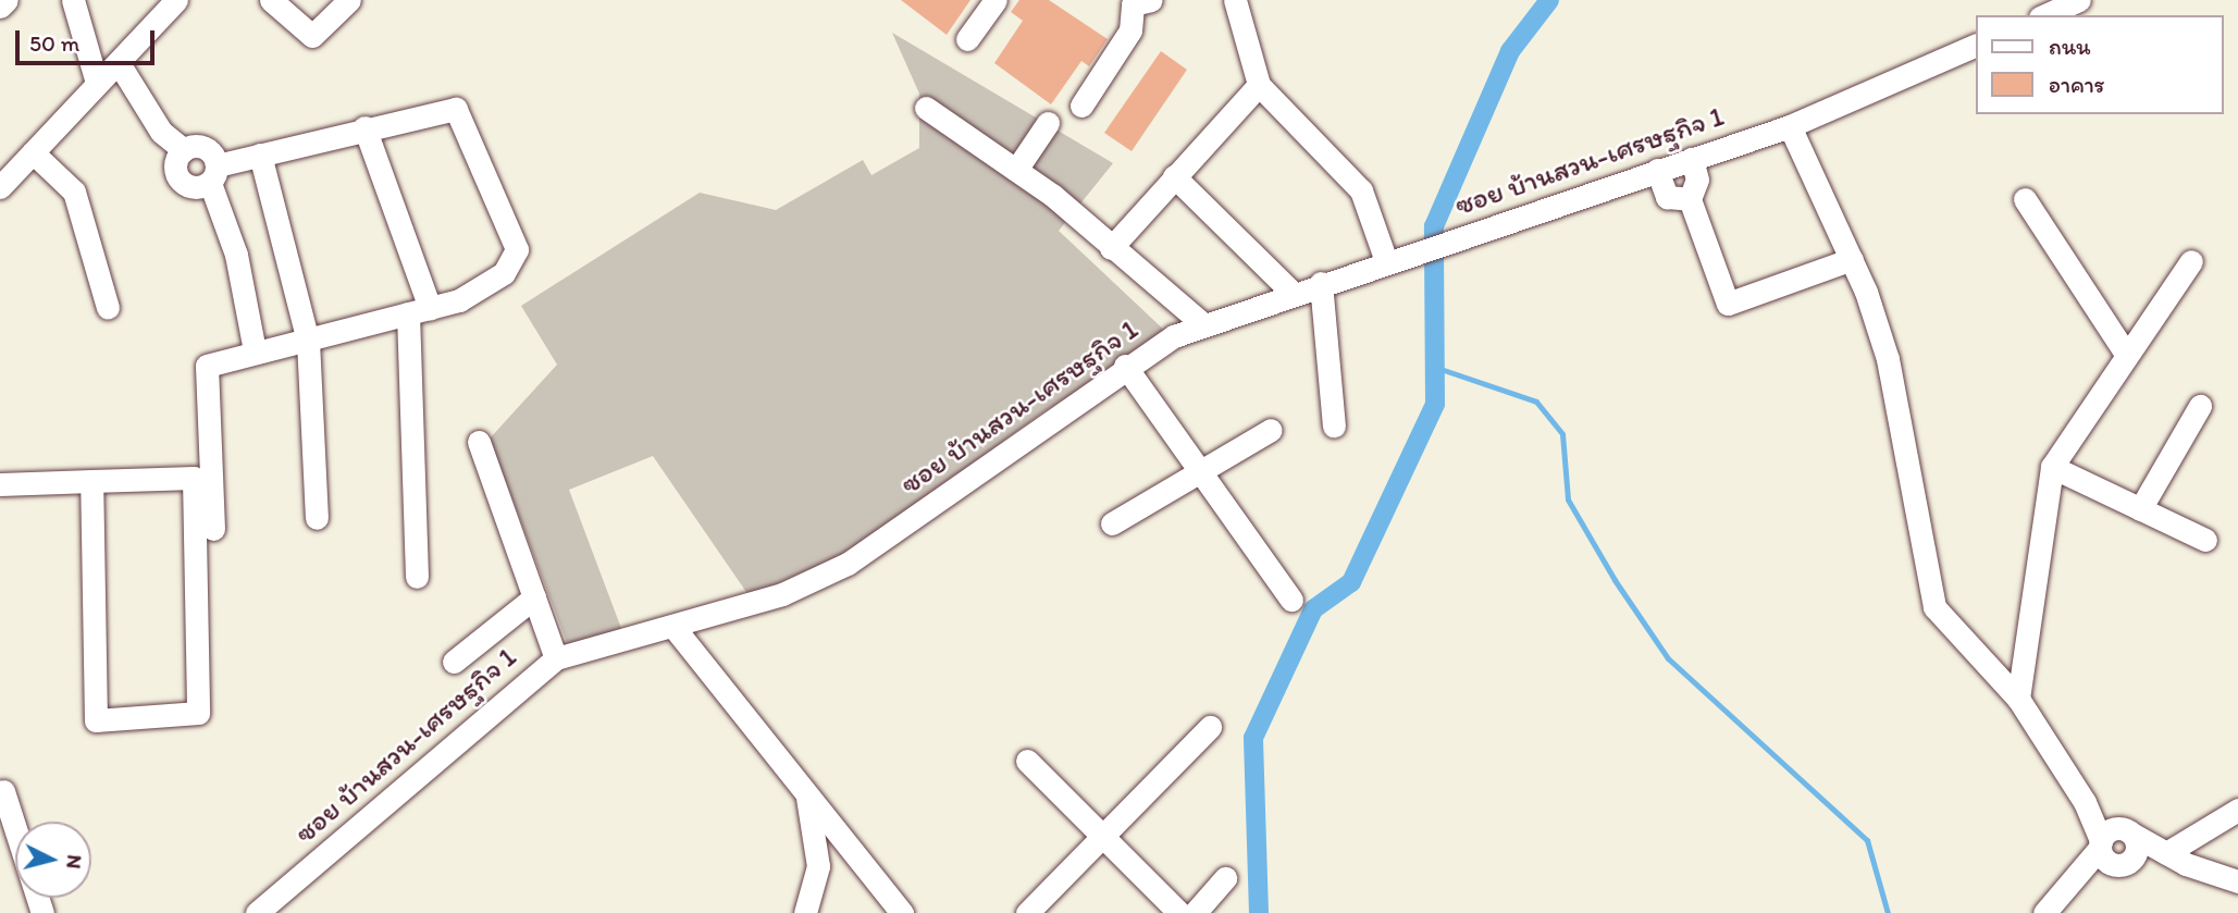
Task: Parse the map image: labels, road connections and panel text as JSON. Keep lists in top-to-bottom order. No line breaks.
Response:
{"streets":{"street":["ซอย บ้านสวน-เศรษฐกิจ 1"]},"legend":["ถนน","อาคาร"],"scale_bar":"50 m","north":"right"}
